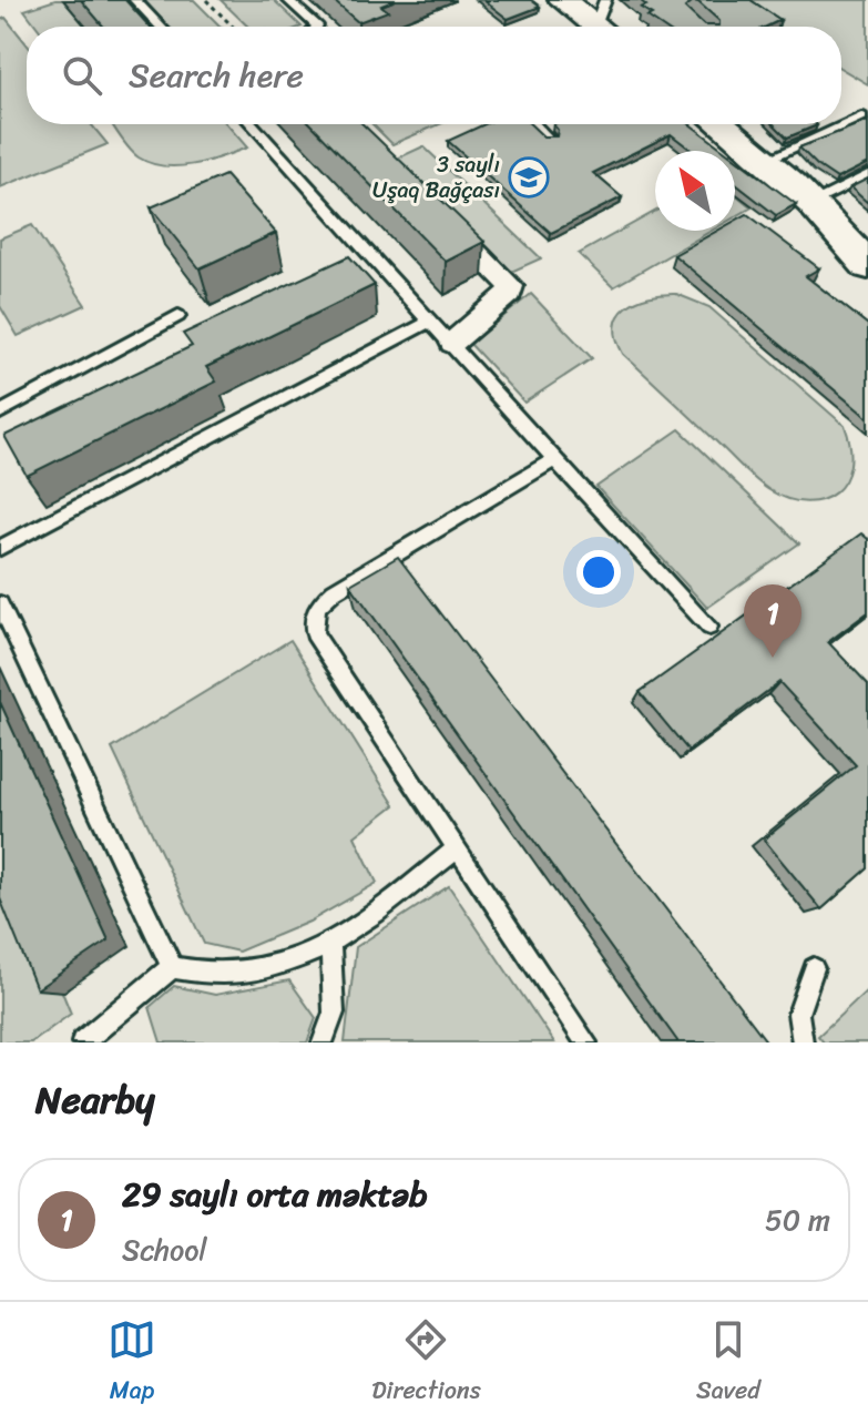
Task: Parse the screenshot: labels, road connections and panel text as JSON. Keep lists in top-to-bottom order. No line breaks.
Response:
{"places":{"school or university":["3 saylı Uşaq Bağçası"]},"north":"top left","page":{"search":"Search here","pins":"1","heading":"Nearby","list":[{"mark":"1","name":"29 saylı orta məktəb","note":"School","value":"50 m"}],"nav":["Map","Directions","Saved"]}}
